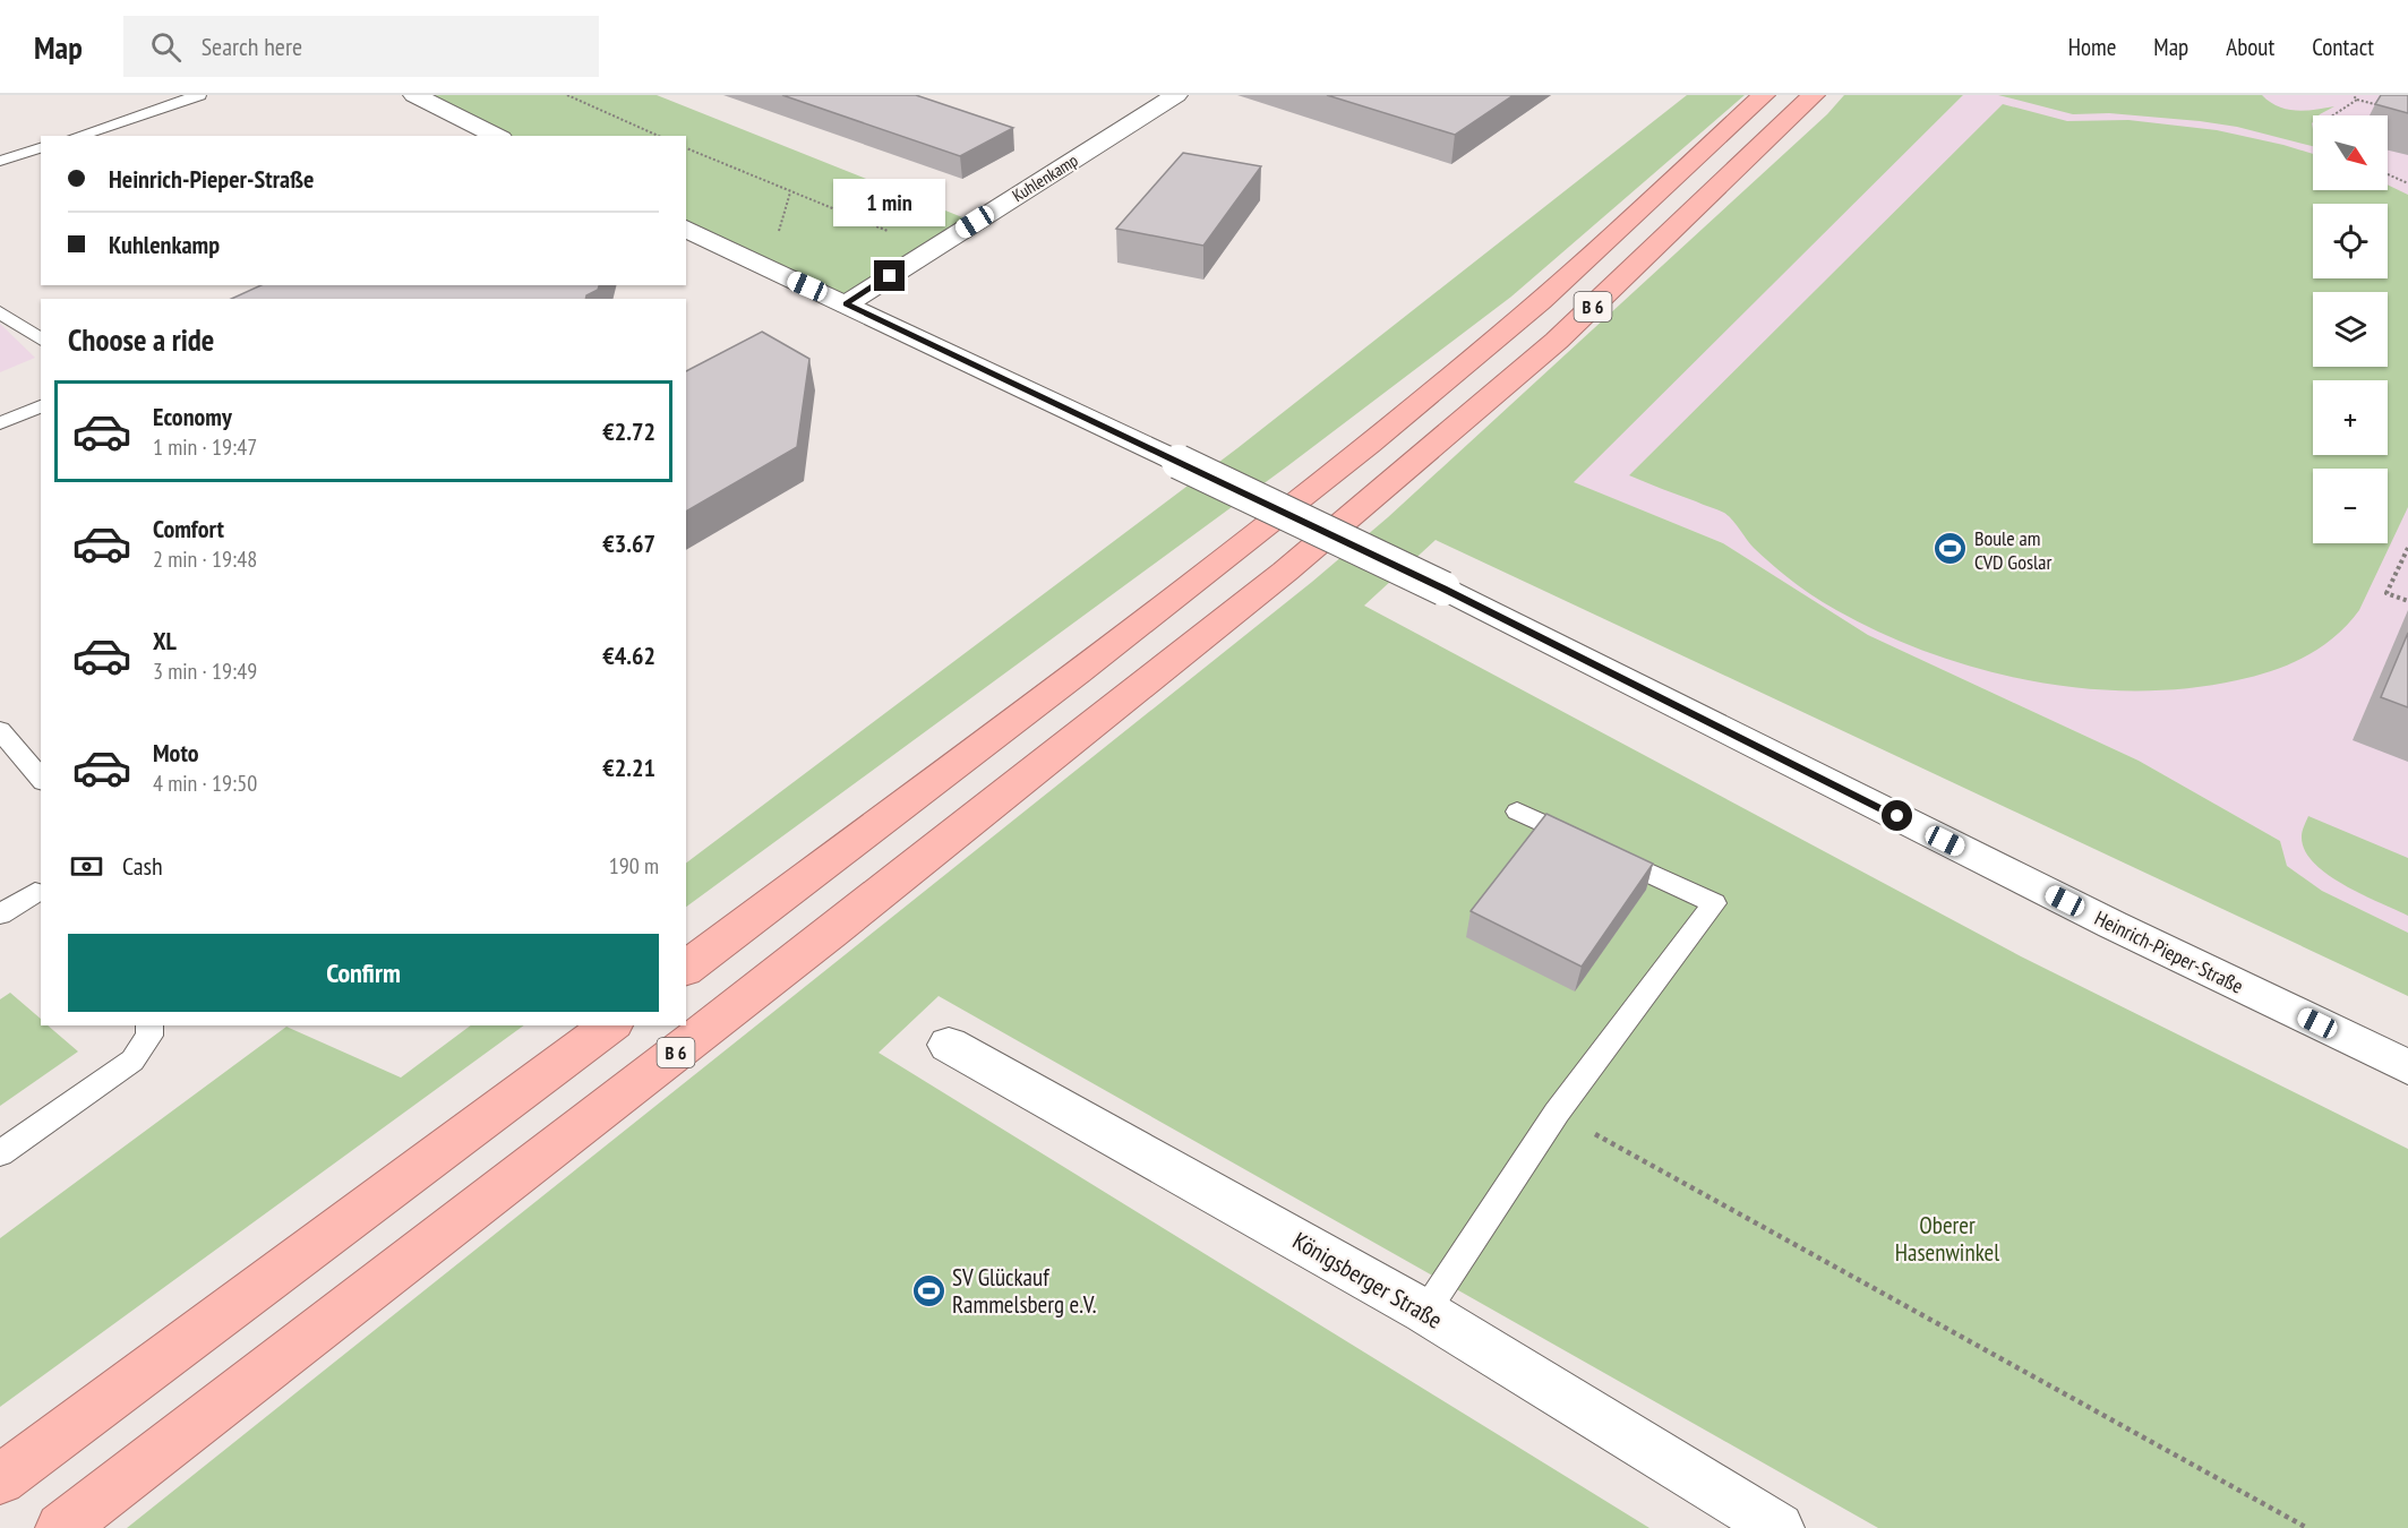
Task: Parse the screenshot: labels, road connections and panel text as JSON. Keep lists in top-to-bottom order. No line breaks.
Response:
{"streets":{"highway":["B 6"],"street":["Kuhlenkamp","Heinrich-Pieper-Straße","Königsberger Straße"]},"crossings":[["Kuhlenkamp","Heinrich-Pieper-Straße"]],"parks":["Oberer Hasenwinkel"],"places":{"sports":["Boule am CVD Goslar","SV Glückauf Rammelsberg e.V."]},"north":"bottom right","page":{"header":"Map","search":"Search here","nav":["Home","Map","About","Contact"],"map_buttons":["+","−"],"banner":["Heinrich-Pieper-Straße","Kuhlenkamp"],"bubble":"1 min","heading":"Choose a ride","list":[{"name":"Economy","note":"1 min · 19:47","value":"€2.72"},{"name":"Comfort","note":"2 min · 19:48","value":"€3.67"},{"name":"XL","note":"3 min · 19:49","value":"€4.62"},{"name":"Moto","note":"4 min · 19:50","value":"€2.21"}],"pay":["Cash","190 m"],"buttons":"Confirm"}}
